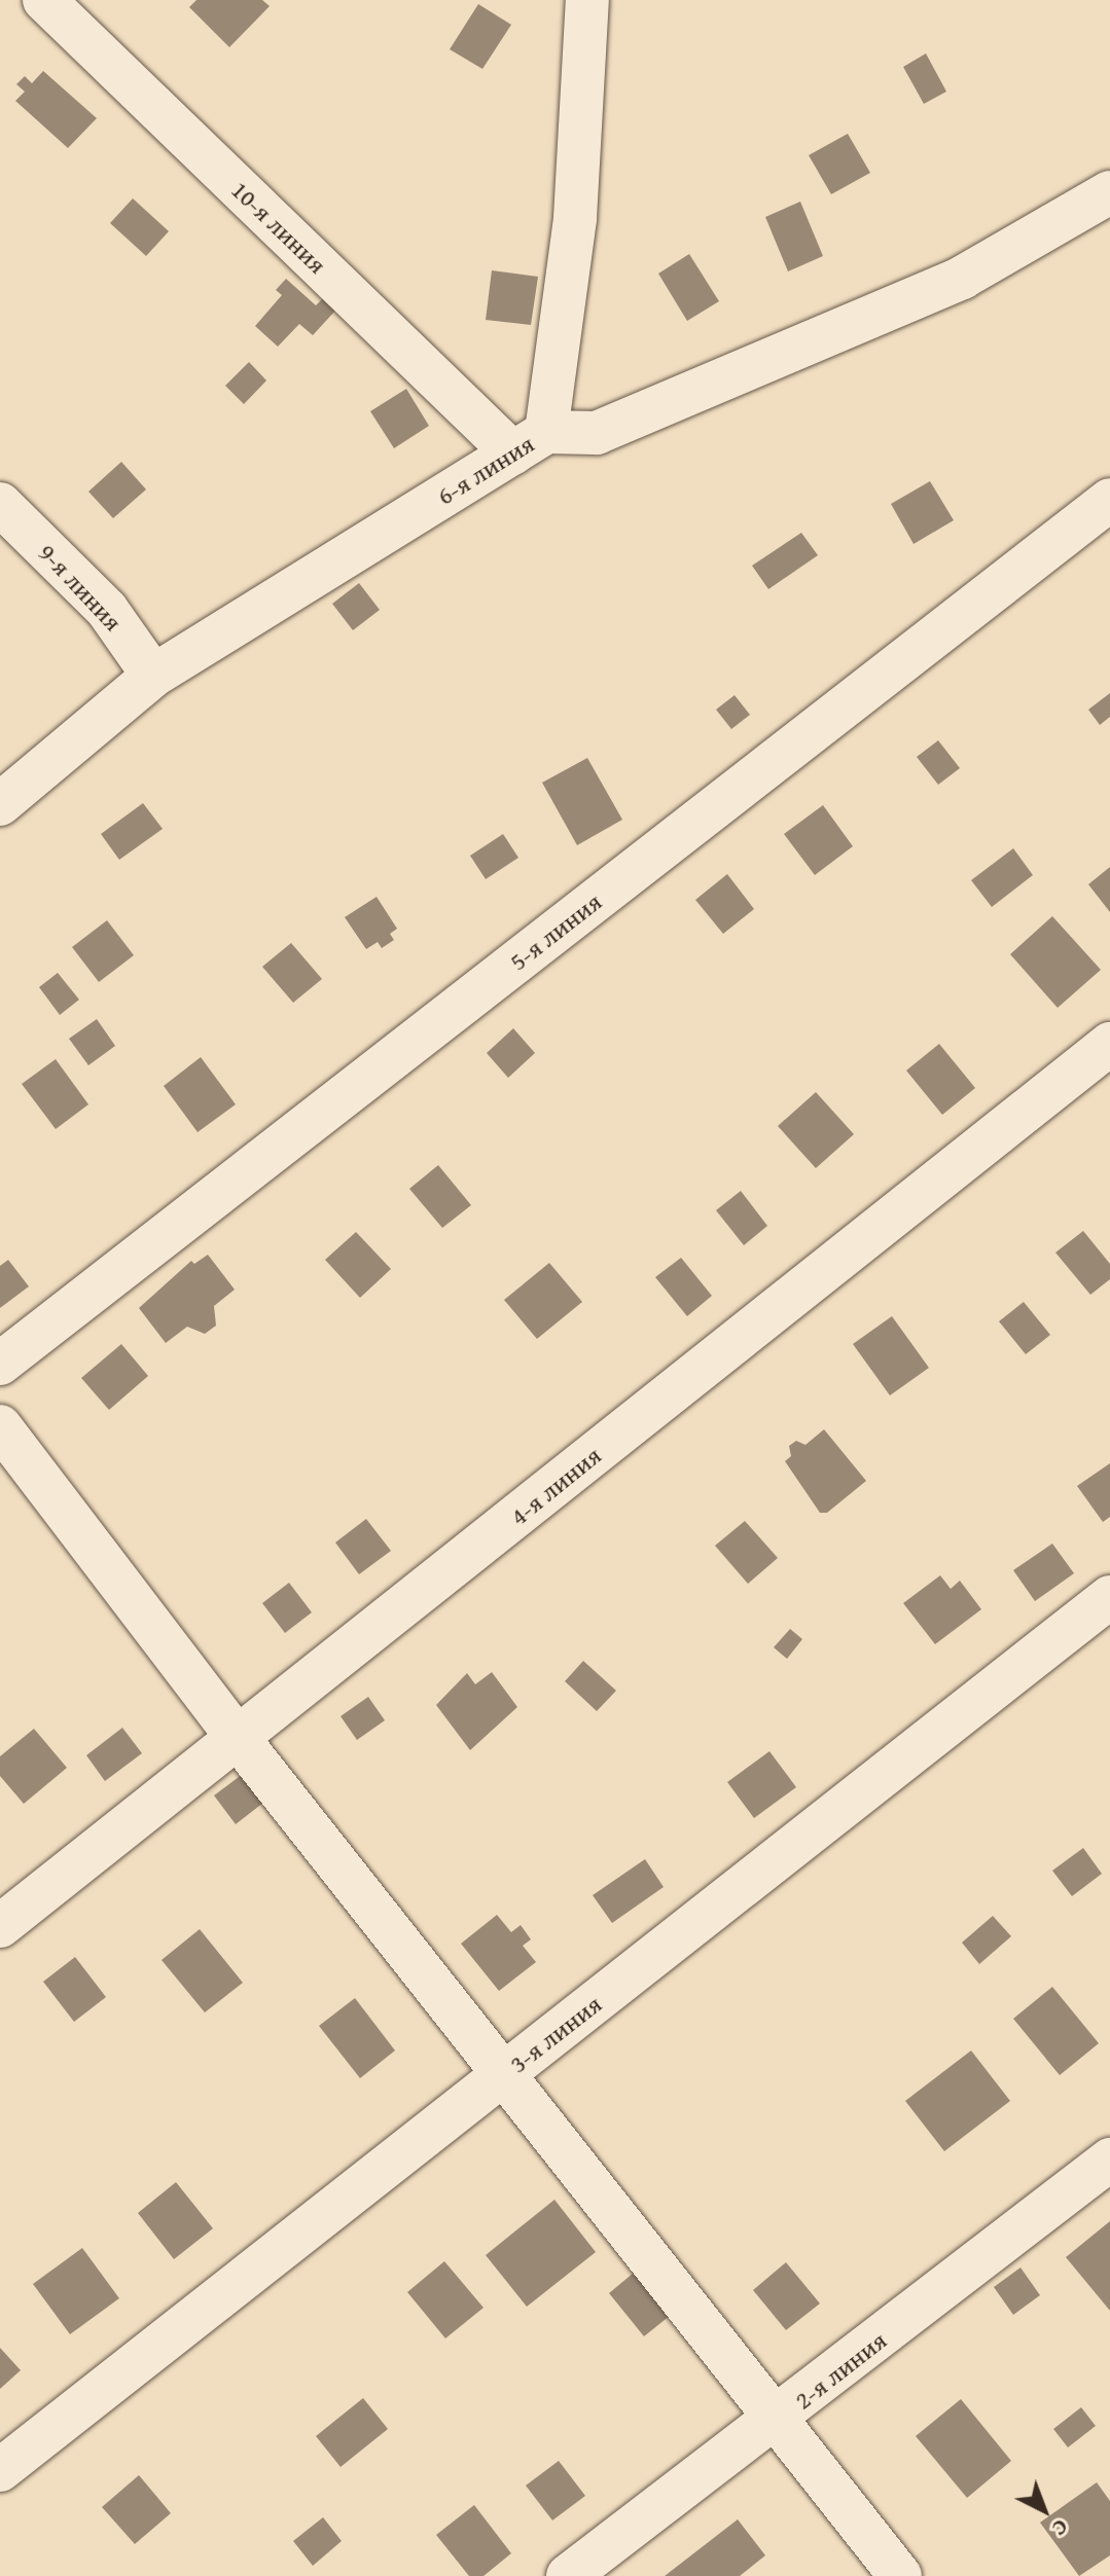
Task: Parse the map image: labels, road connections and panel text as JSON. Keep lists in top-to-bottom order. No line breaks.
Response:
{"streets":{"street":["10-я линия","6-я линия","9-я линия","5-я линия","4-я линия","3-я линия","2-я линия"]},"crossings":[["10-я линия","6-я линия"],["6-я линия","9-я линия"]],"north":"bottom right"}
